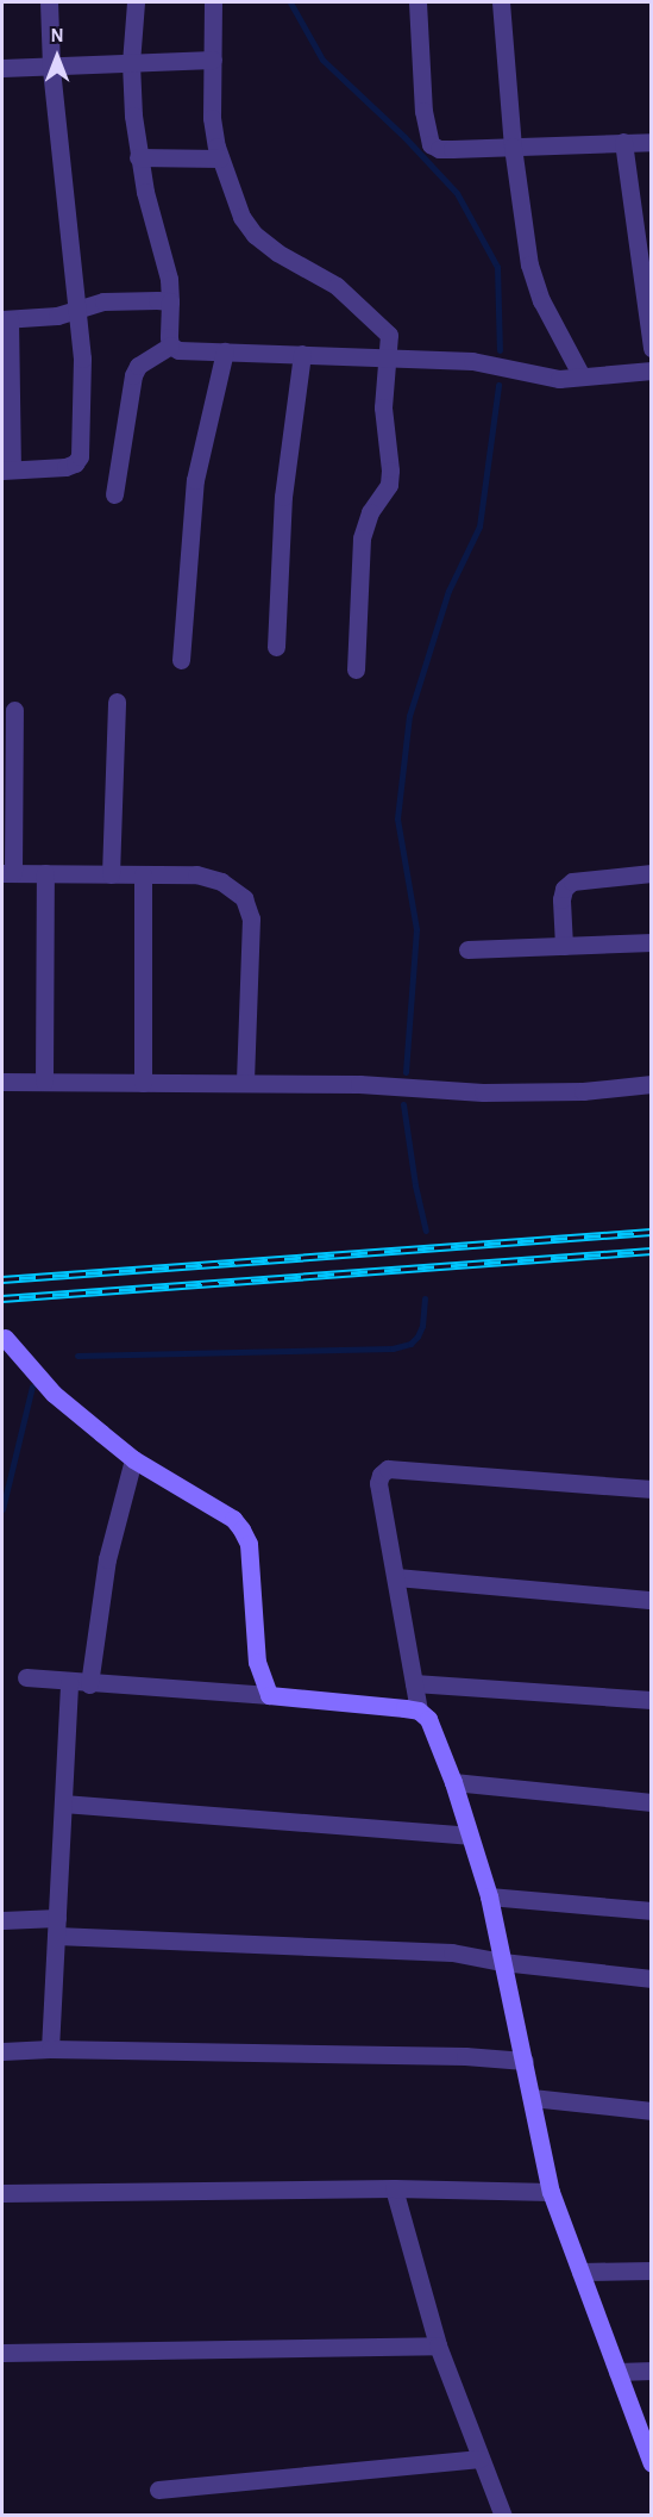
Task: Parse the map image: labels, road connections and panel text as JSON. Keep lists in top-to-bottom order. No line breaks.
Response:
{"north":"top"}
